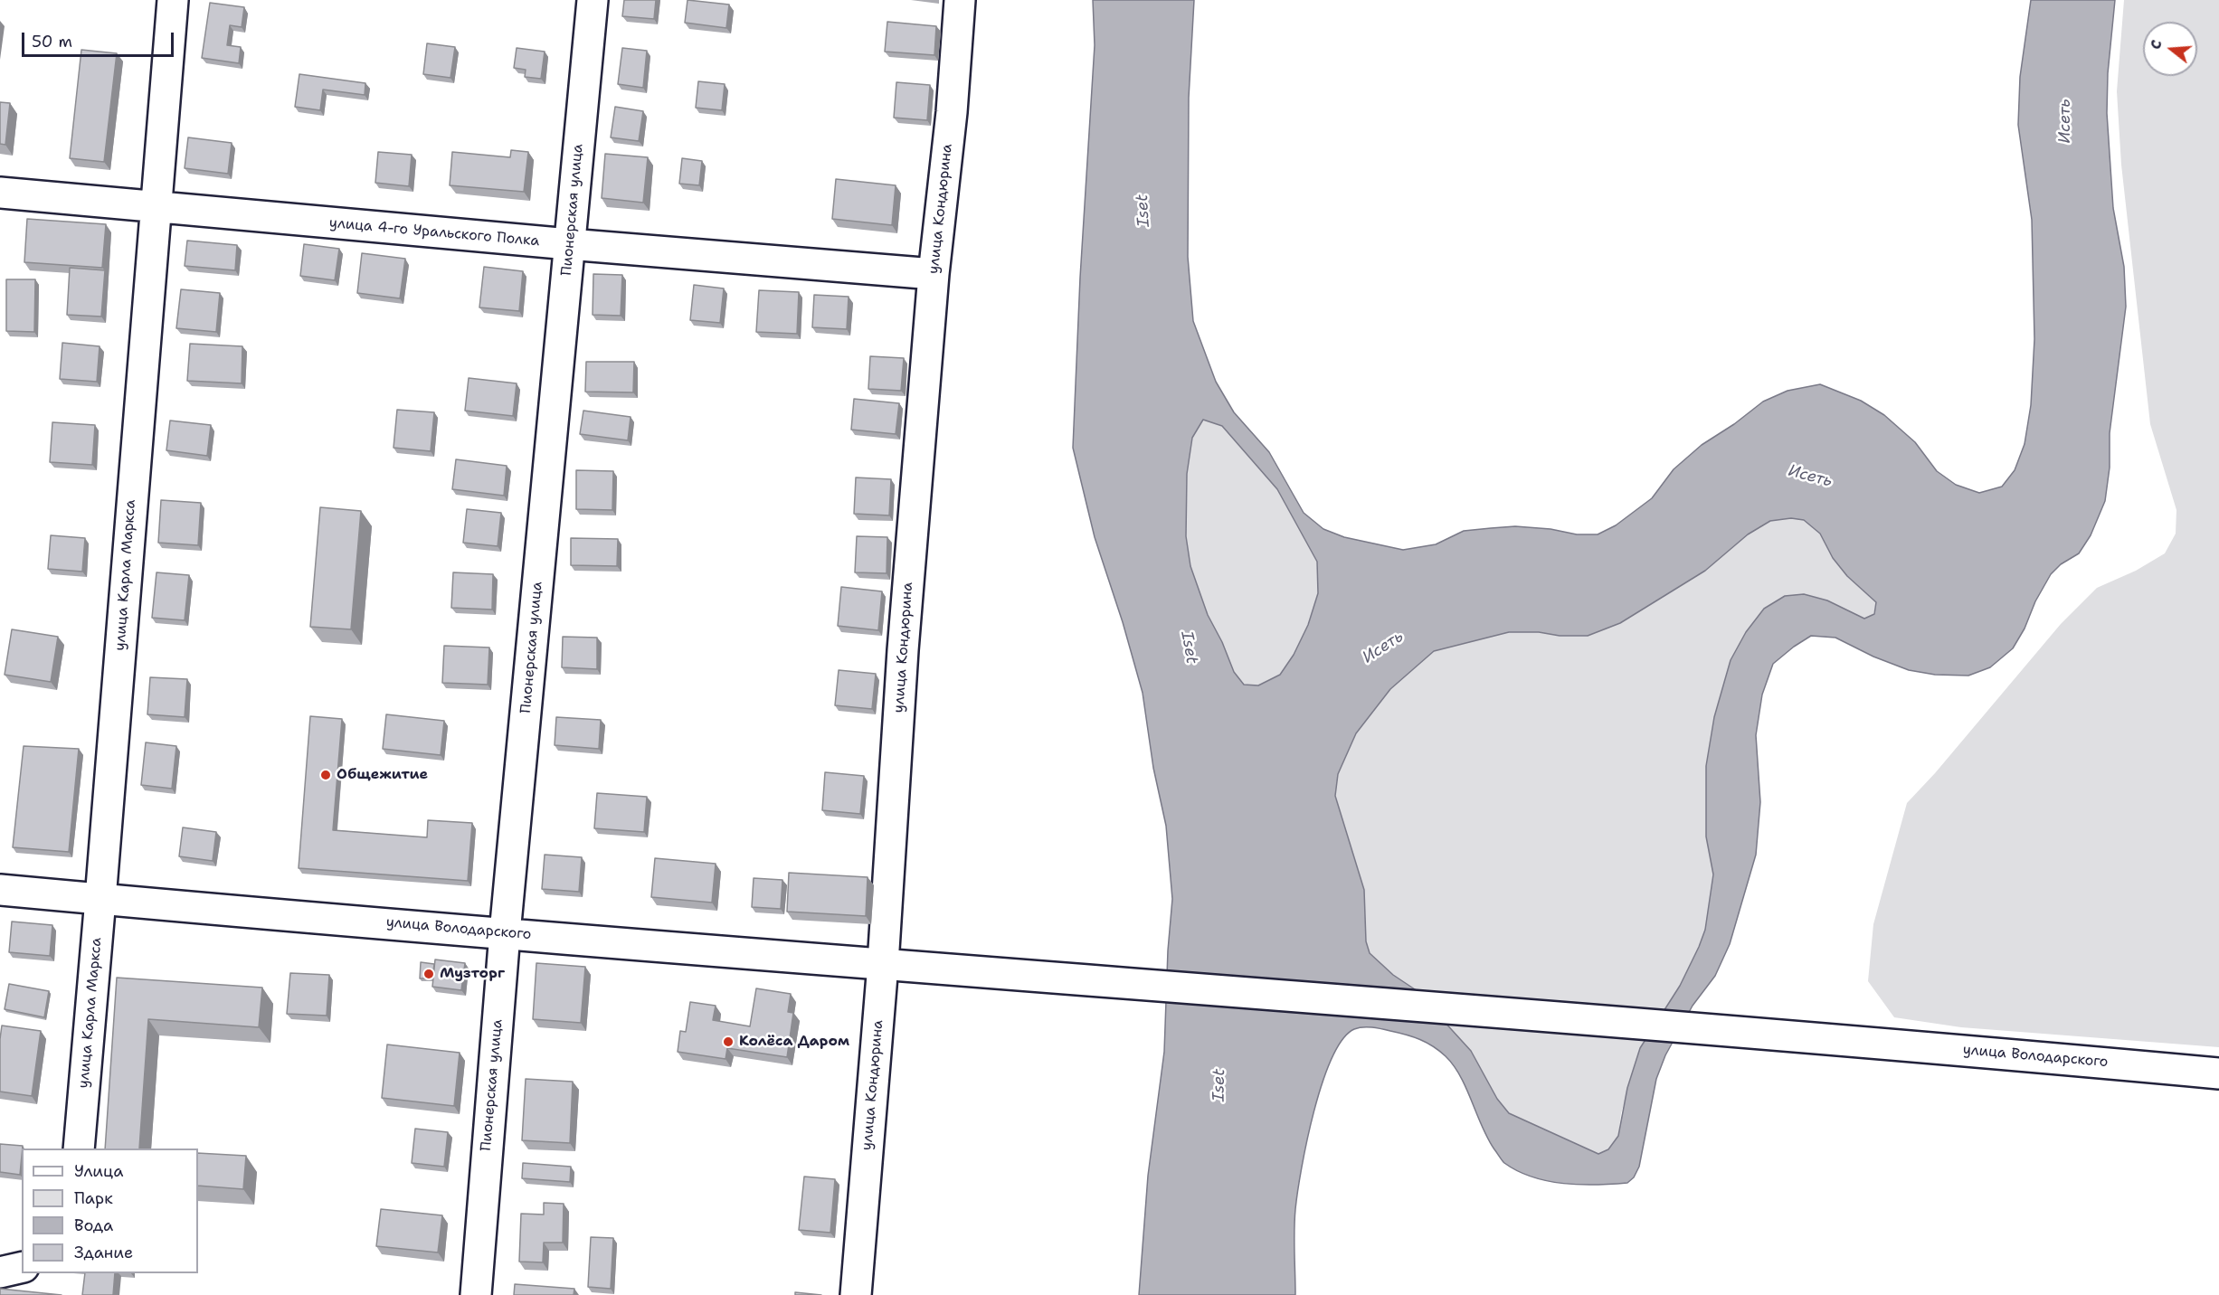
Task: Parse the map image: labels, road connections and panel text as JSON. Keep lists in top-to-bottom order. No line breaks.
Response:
{"streets":{"street":["улица Кондюрина","Пионерская улица","улица 4-го Уральского Полка","улица Карла Маркса","улица Володарского"]},"crossings":[["улица Кондюрина","улица 4-го Уральского Полка"],["улица Кондюрина","улица Володарского"],["Пионерская улица","улица 4-го Уральского Полка"],["Пионерская улица","улица Володарского"],["улица 4-го Уральского Полка","улица Карла Маркса"],["улица Карла Маркса","улица Володарского"]],"water":["Исеть","Iset"],"places":["Общежитие","Музторг","Колёса Даром"],"legend":["Улица","Парк","Вода","Здание"],"scale_bar":"50 m","north":"left"}
